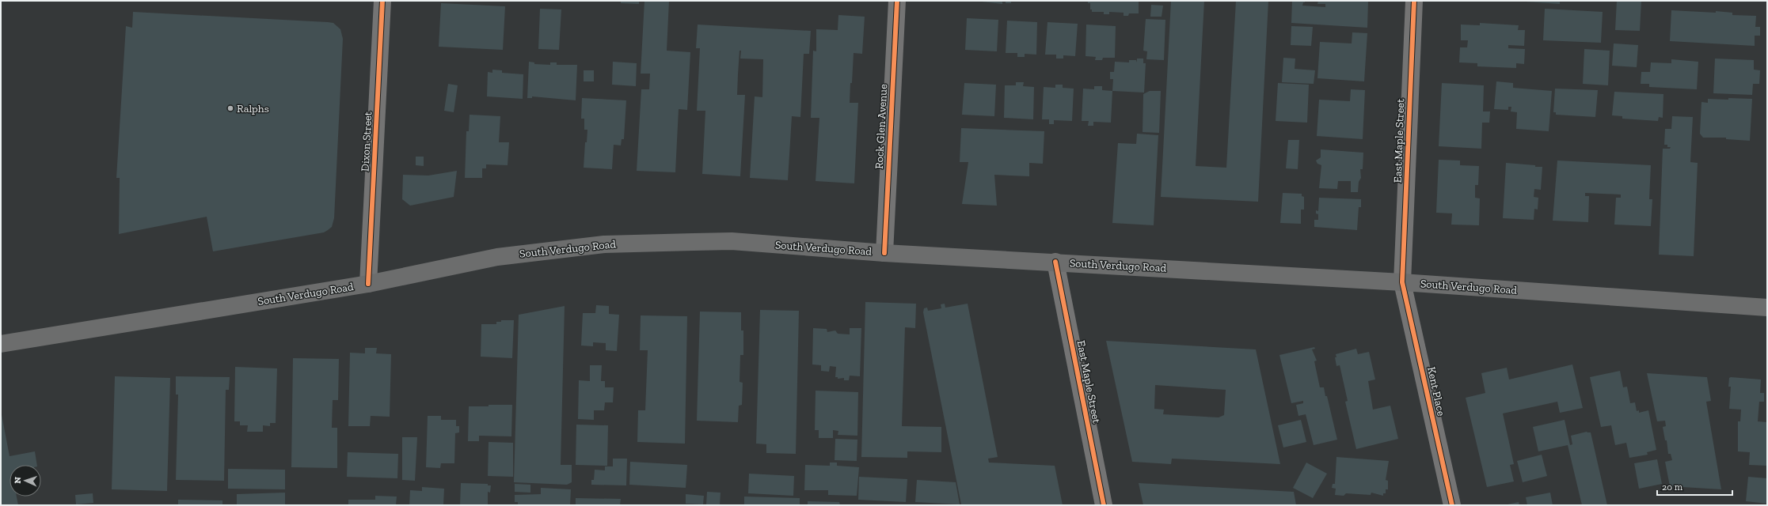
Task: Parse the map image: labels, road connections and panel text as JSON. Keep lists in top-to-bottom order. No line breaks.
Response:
{"streets":{"main road":["South Verdugo Road"],"street":["Rock Glen Avenue","East Maple Street","Dixon Street","Kent Place"]},"crossings":[["Rock Glen Avenue","South Verdugo Road"],["East Maple Street","South Verdugo Road"],["East Maple Street","Kent Place"],["Dixon Street","South Verdugo Road"],["South Verdugo Road","Kent Place"]],"places":["Ralphs"],"scale_bar":"20 m","north":"left"}
